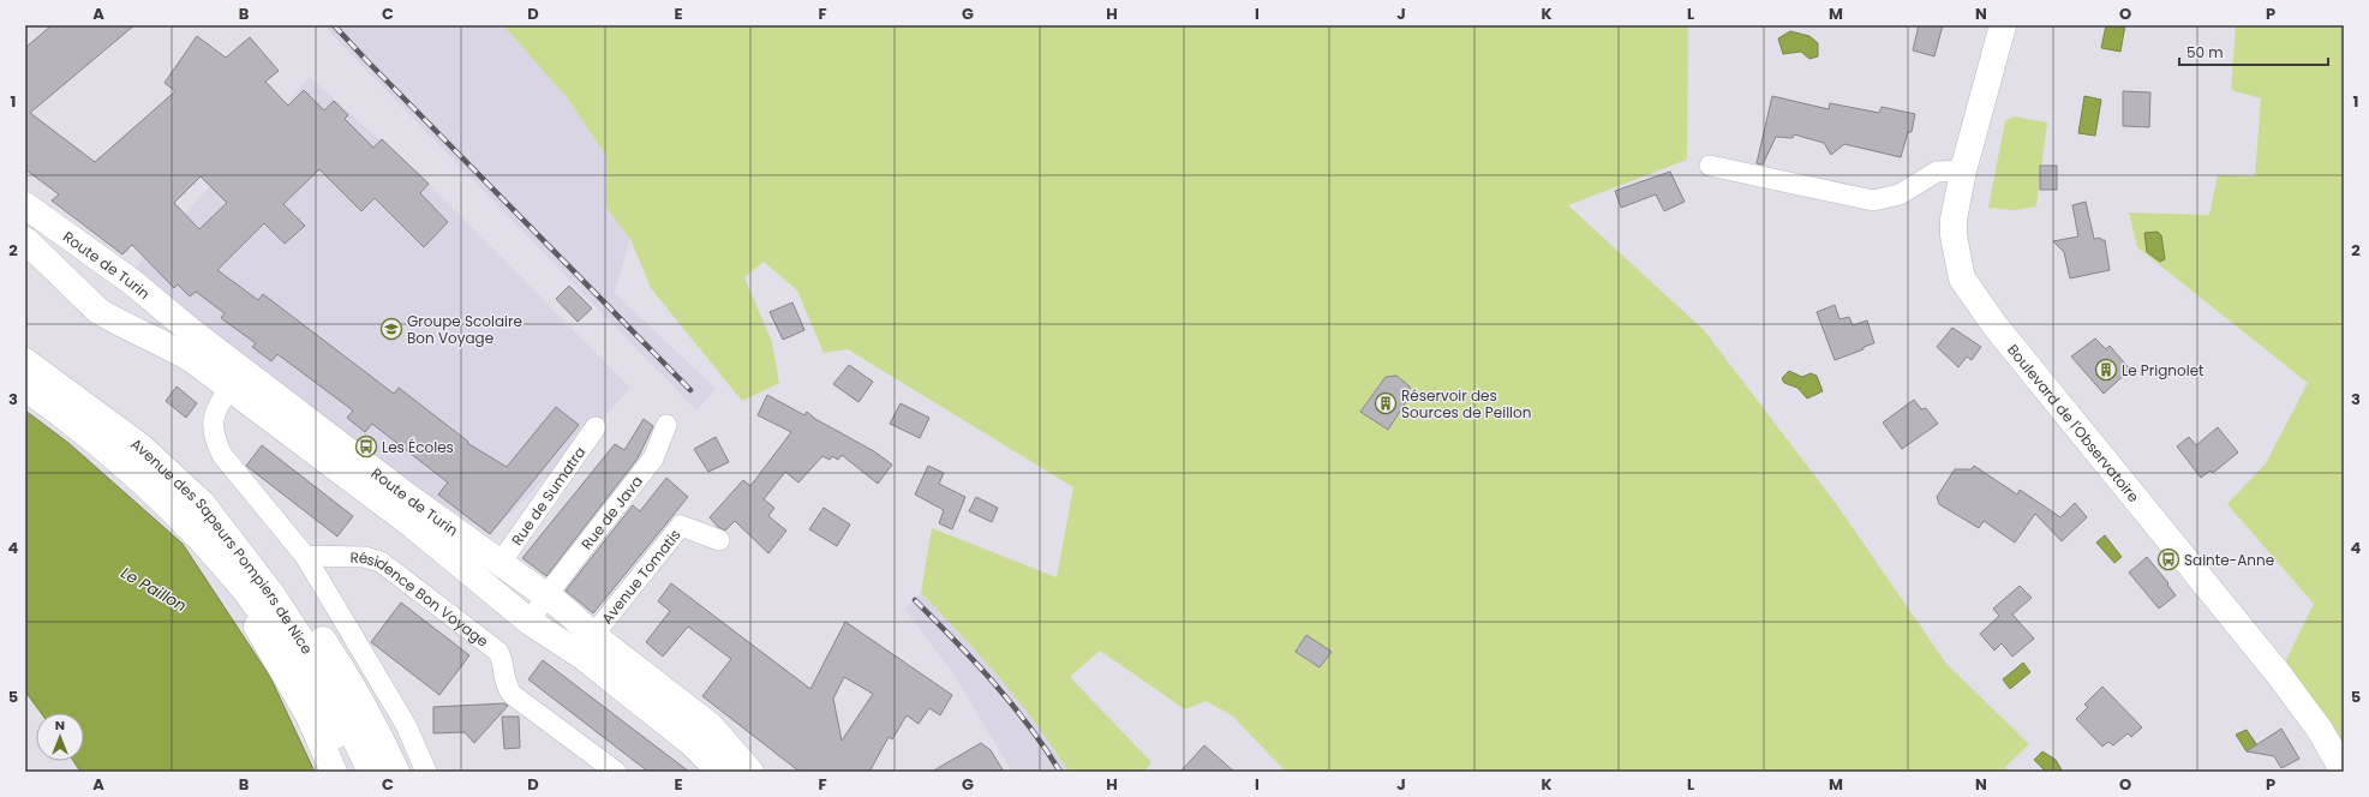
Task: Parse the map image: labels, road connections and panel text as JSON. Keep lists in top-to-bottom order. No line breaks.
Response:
{"streets":{"main road":["Route de Turin","Boulevard de l'Observatoire","Avenue des Sapeurs Pompiers de Nice"],"street":["Rue de Sumatra","Rue de Java","Avenue Tomatis","Résidence Bon Voyage"]},"crossings":[["Route de Turin","Rue de Sumatra"],["Route de Turin","Rue de Java"],["Route de Turin","Avenue Tomatis"]],"water":["Le Paillon"],"places":{"school or university":["Groupe Scolaire Bon Voyage"],"building":["Le Prignolet","Réservoir des Sources de Peillon"],"bus stop":["Les Écoles","Sainte-Anne"]},"scale_bar":"50 m","north":"top","grid":{"columns":["A","B","C","D","E","F","G","H","I","J","K","L","M","N","O","P"],"rows":["1","2","3","4","5"]}}
